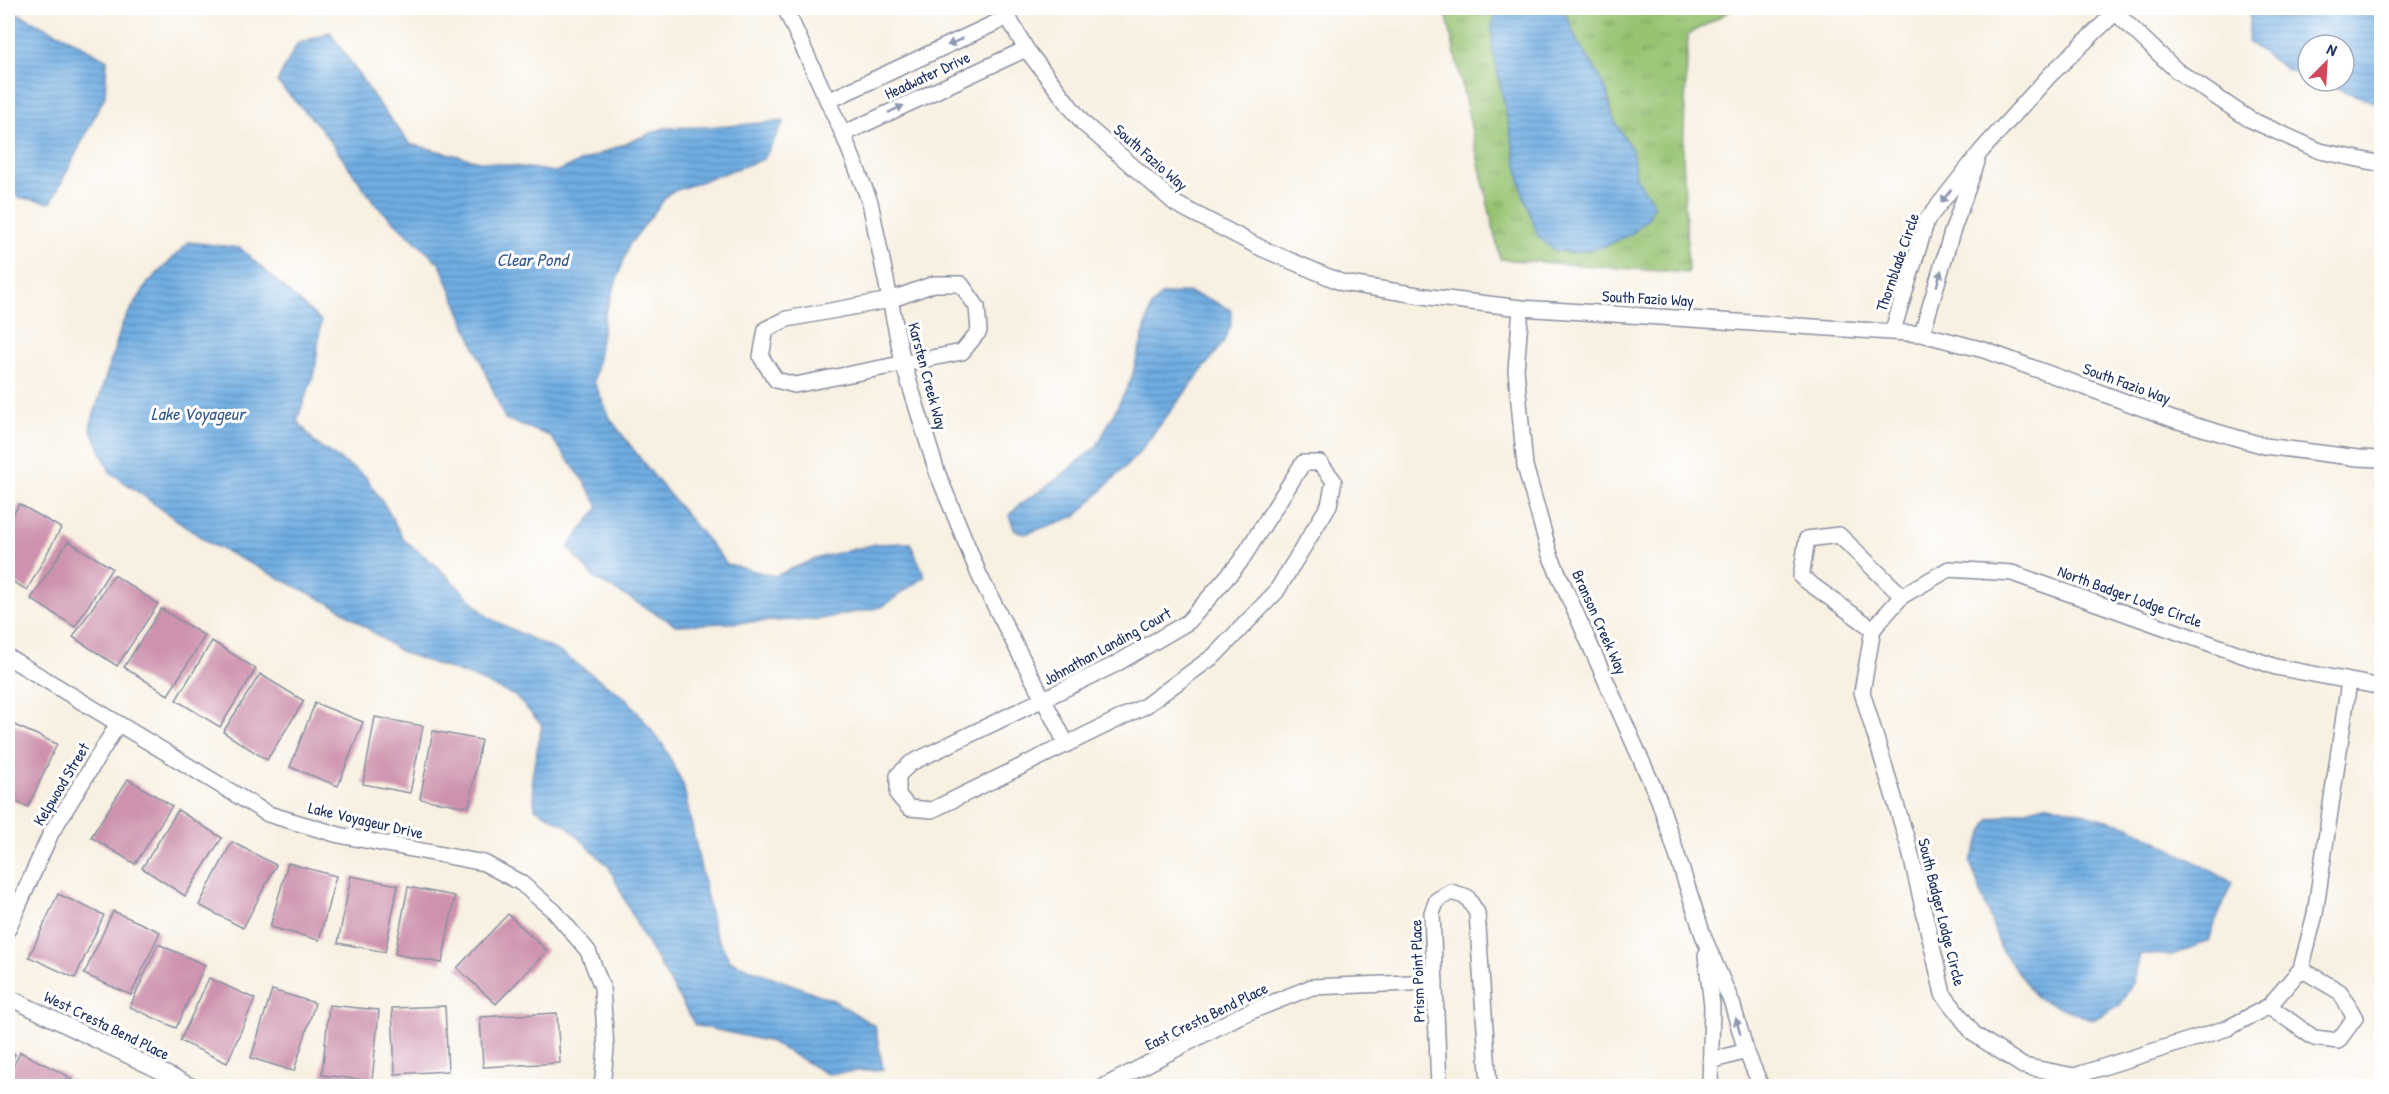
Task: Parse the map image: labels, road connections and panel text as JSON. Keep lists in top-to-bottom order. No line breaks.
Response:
{"streets":{"street":["Headwater Drive","South Fazio Way","Thornblade Circle","Karsten Creek Way","North Badger Lodge Circle","Branson Creek Way","Johnathan Landing Court","Kelpwood Street","Lake Voyageur Drive","South Badger Lodge Circle","Prism Point Place","East Cresta Bend Place","West Cresta Bend Place"]},"crossings":[["Headwater Drive","South Fazio Way"],["Headwater Drive","Karsten Creek Way"],["South Fazio Way","Thornblade Circle"],["South Fazio Way","Branson Creek Way"],["Karsten Creek Way","Johnathan Landing Court"],["North Badger Lodge Circle","South Badger Lodge Circle"],["Kelpwood Street","Lake Voyageur Drive"],["Prism Point Place","East Cresta Bend Place"]],"water":["Clear Pond","Lake Voyageur"],"north":"top right"}
